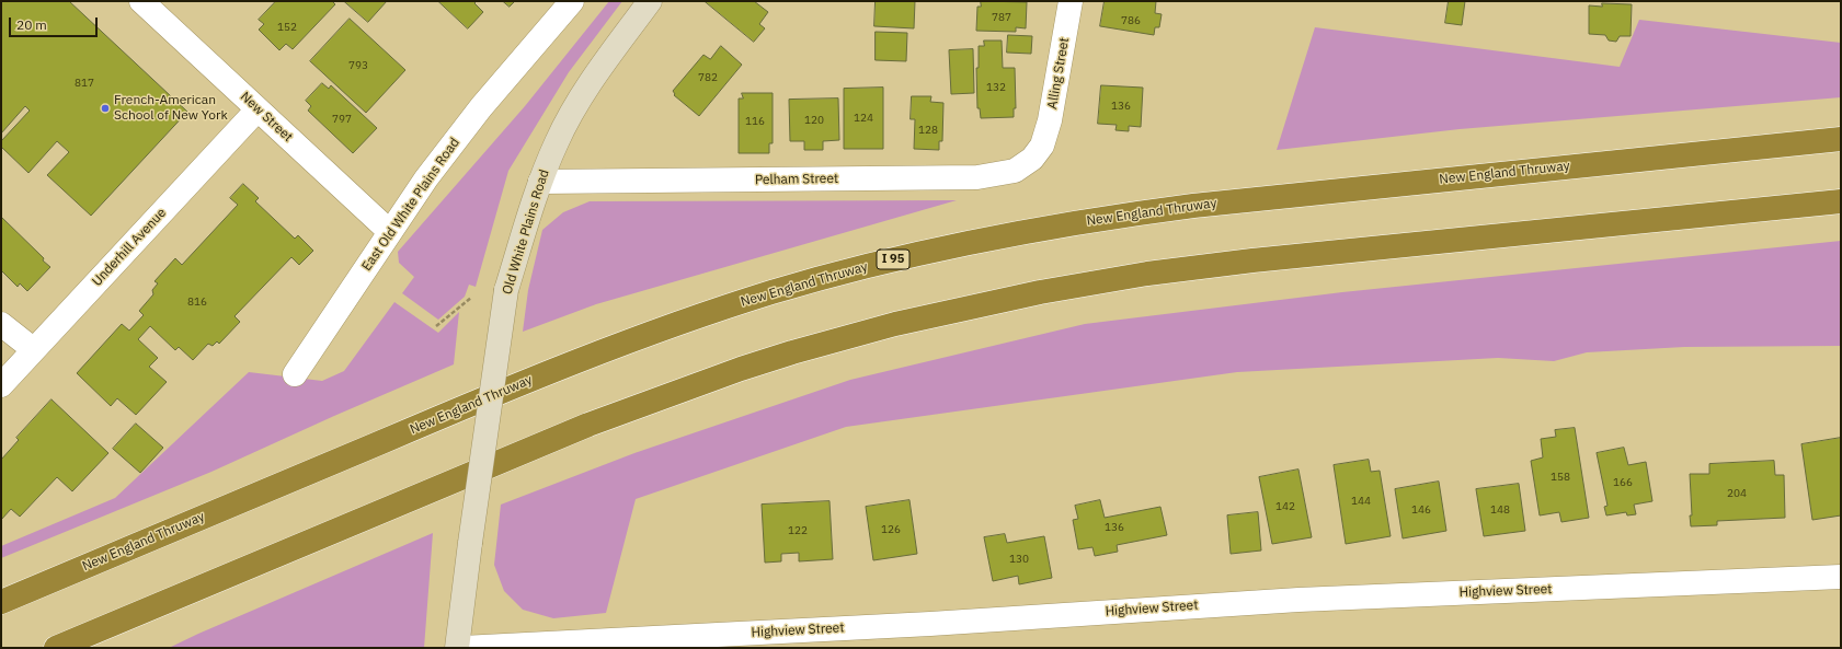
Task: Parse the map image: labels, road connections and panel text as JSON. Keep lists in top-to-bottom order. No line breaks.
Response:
{"streets":{"highway":["New England Thruway","I 95"],"street":["Alling Street","New Street","Pelham Street","East Old White Plains Road","Old White Plains Road","Underhill Avenue","Highview Street"]},"crossings":[["Alling Street","Pelham Street"],["New Street","East Old White Plains Road"],["New Street","Underhill Avenue"],["Pelham Street","Old White Plains Road"]],"places":["French-American School of New York"],"house_numbers":["787","786","152","793","782","817","132","136","124","797","120","116","128","816","158","166","204","144","142","146","148","136","126","122","130"],"scale_bar":"20 m"}
